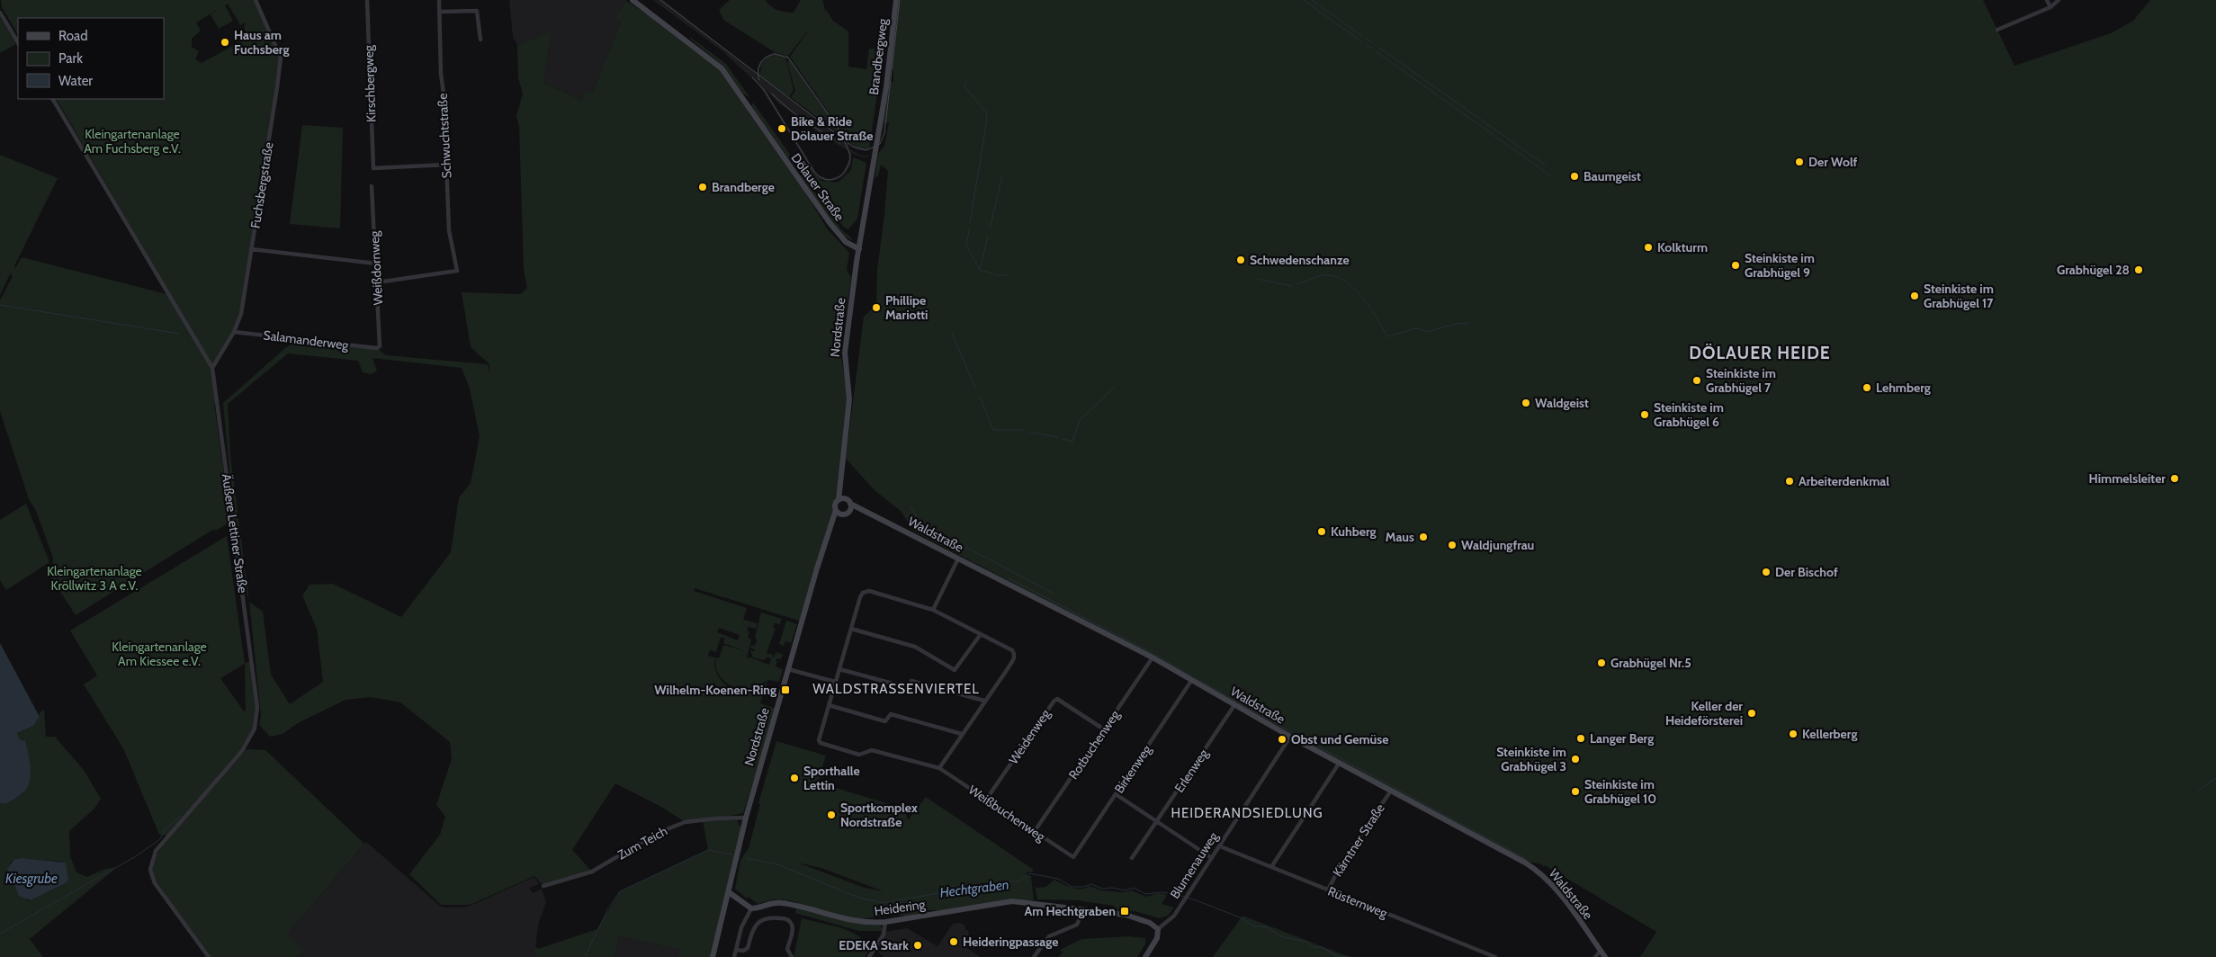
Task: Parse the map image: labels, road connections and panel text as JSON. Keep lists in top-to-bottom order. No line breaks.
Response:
{"streets":{"main road":["Brandbergweg","Dölauer Straße","Nordstraße","Waldstraße","Blumenauweg","Heidering"],"street":["Kirschbergweg","Schwuchtstraße","Fuchsbergstraße","Weißdornweg","Salamanderweg","Äußere Lettiner Straße","Weidenweg","Rotbuchenweg","Birkenweg","Erlenweg","Weißbuchenweg","Kärntner Straße","Zum Teich","Rüsternweg"]},"crossings":[["Brandbergweg","Dölauer Straße"],["Brandbergweg","Nordstraße"],["Kirschbergweg","Schwuchtstraße"],["Schwuchtstraße","Weißdornweg"],["Fuchsbergstraße","Salamanderweg"],["Fuchsbergstraße","Äußere Lettiner Straße"],["Dölauer Straße","Nordstraße"],["Weißdornweg","Salamanderweg"],["Nordstraße","Waldstraße"],["Nordstraße","Zum Teich"],["Waldstraße","Rotbuchenweg"],["Waldstraße","Birkenweg"],["Waldstraße","Erlenweg"],["Waldstraße","Kärntner Straße"],["Waldstraße","Blumenauweg"],["Weidenweg","Rotbuchenweg"],["Weidenweg","Weißbuchenweg"],["Rotbuchenweg","Weißbuchenweg"],["Birkenweg","Weißbuchenweg"],["Kärntner Straße","Rüsternweg"],["Blumenauweg","Rüsternweg"],["Blumenauweg","Heidering"]],"districts":["DÖLAUER HEIDE","WALDSTRASSENVIERTEL","HEIDERANDSIEDLUNG"],"water":["Kiesgrube","Hechtgraben"],"parks":["Kleingartenanlage Am Fuchsberg e.V.","Kleingartenanlage Kröllwitz 3 A e.V.","Kleingartenanlage Am Kiessee e.V."],"places":{"other":["Haus am Fuchsberg","Bike & Ride Dölauer Straße","Der Wolf","Baumgeist","Brandberge","Kolkturm","Schwedenschanze","Steinkiste im Grabhügel 9","Grabhügel 28","Steinkiste im Grabhügel 17","Phillipe Mariotti","Steinkiste im Grabhügel 7","Lehmberg","Waldgeist","Steinkiste im Grabhügel 6","Himmelsleiter","Arbeiterdenkmal","Kuhberg","Maus","Waldjungfrau","Der Bischof","Grabhügel Nr.5","Keller der Heideförsterei","Kellerberg","Langer Berg","Obst und Gemüse","Steinkiste im Grabhügel 3","Sporthalle Lettin","Steinkiste im Grabhügel 10","Sportkomplex Nordstraße","Heideringpassage","EDEKA Stark"],"transit":["Wilhelm-Koenen-Ring","Am Hechtgraben"]},"legend":["Road","Park","Water"]}
